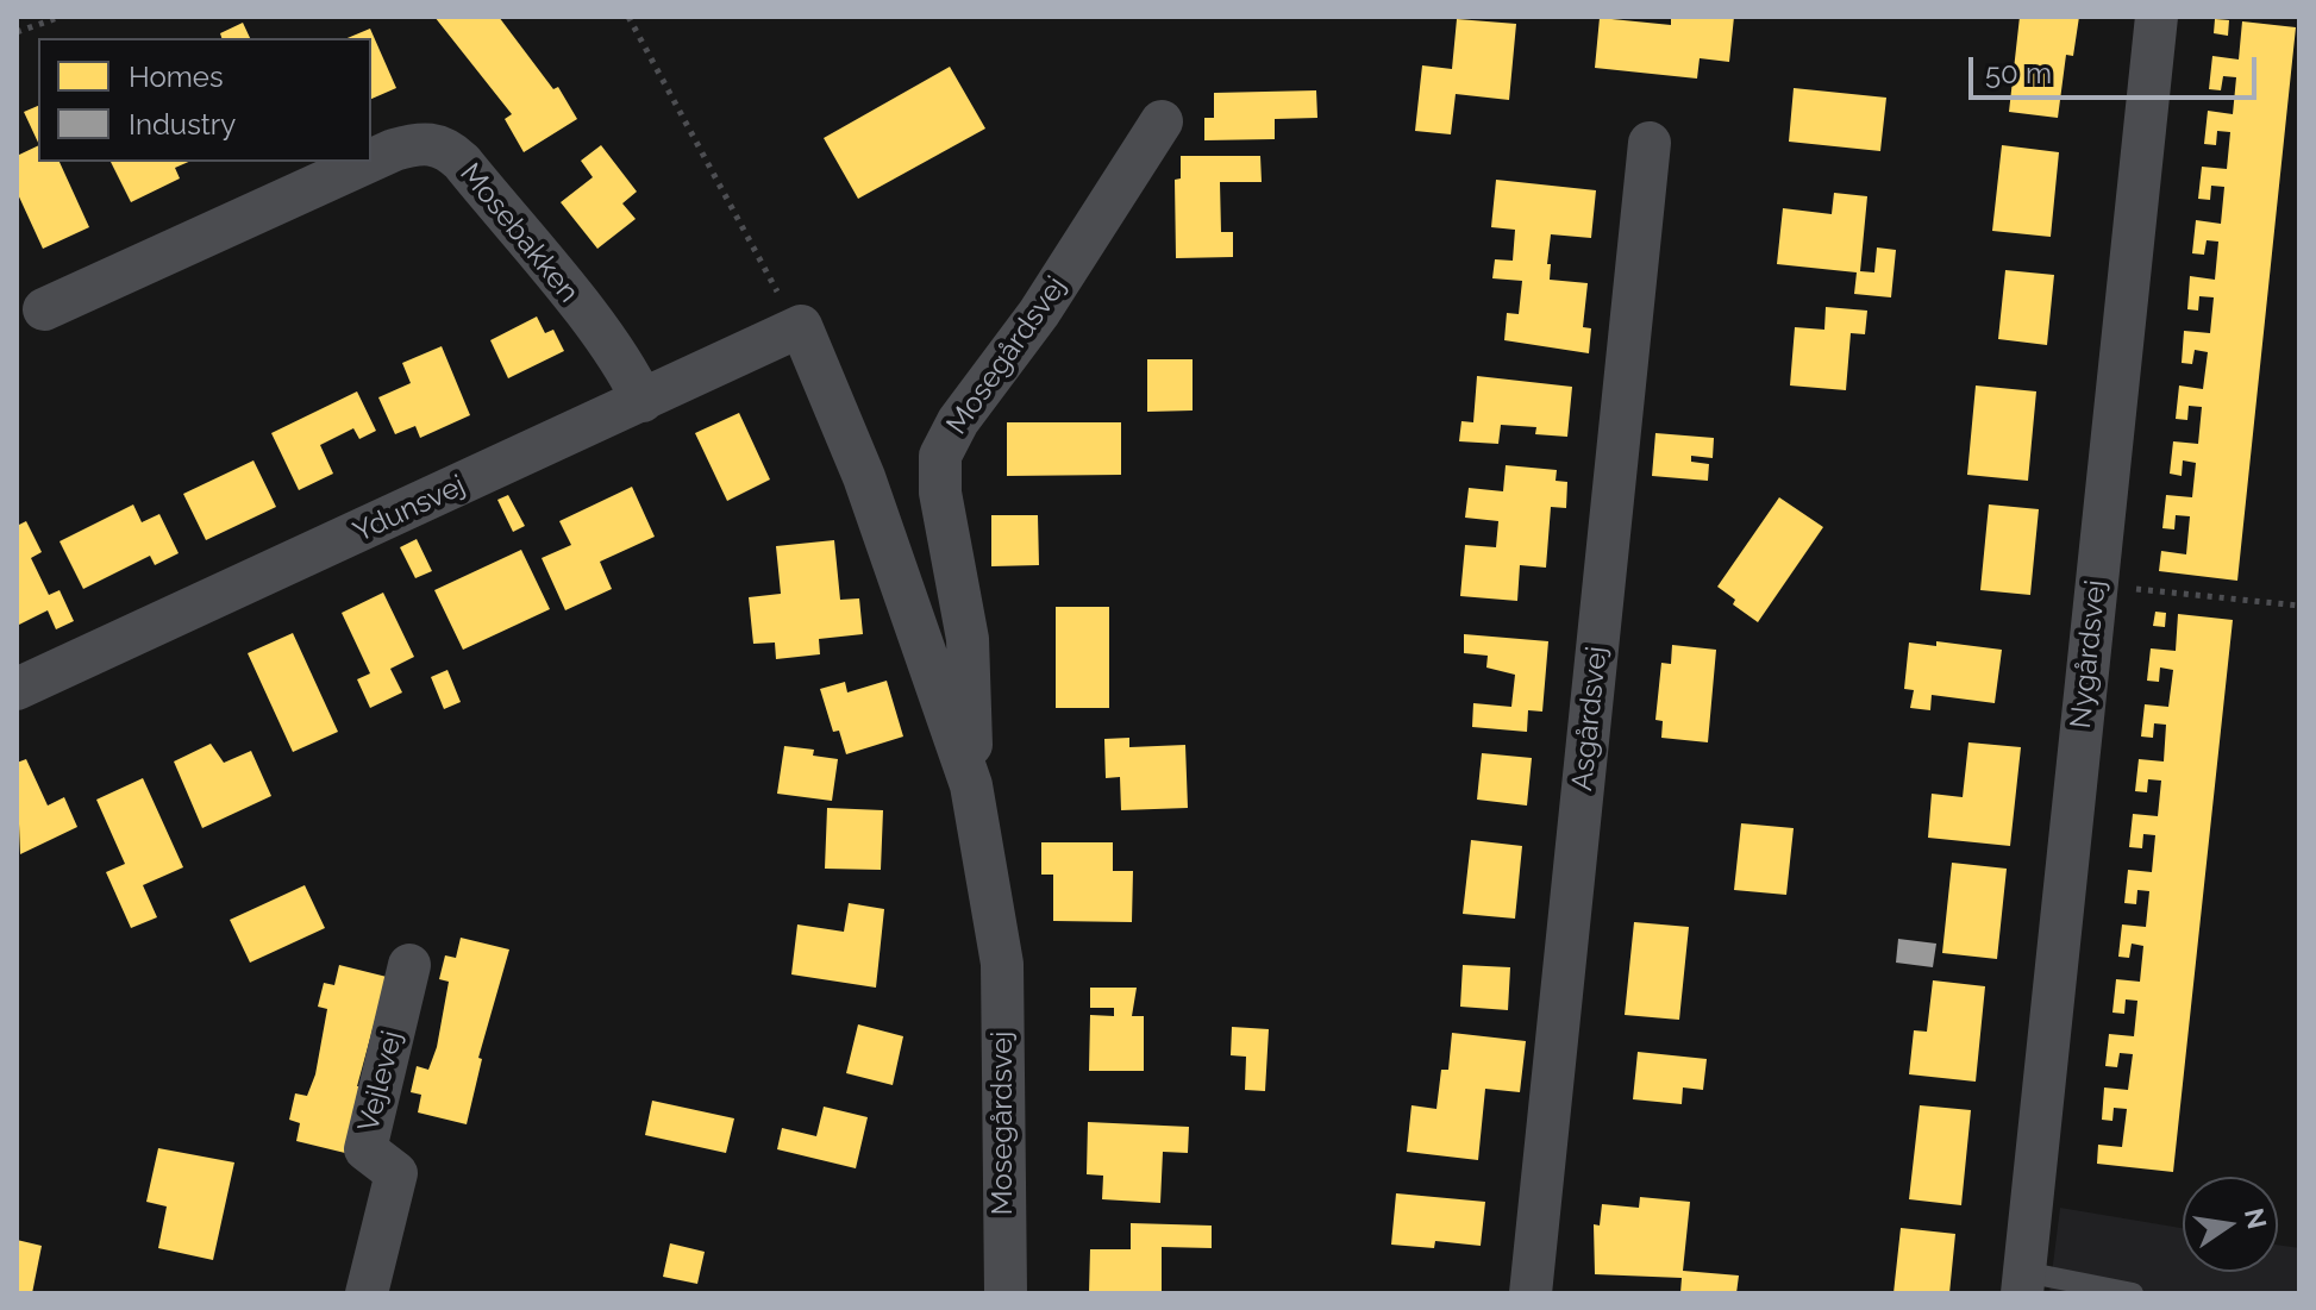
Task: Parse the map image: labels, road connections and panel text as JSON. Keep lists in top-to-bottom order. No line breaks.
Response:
{"streets":{"street":["Mosebakken","Mosegårdsvej","Ydunsvej","Nygårdsvej","Asgårdsvej","Vejlevej"]},"crossings":[["Mosebakken","Ydunsvej"],["Mosegårdsvej","Ydunsvej"]],"legend":["Homes","Industry"],"scale_bar":"50 m","north":"right"}
